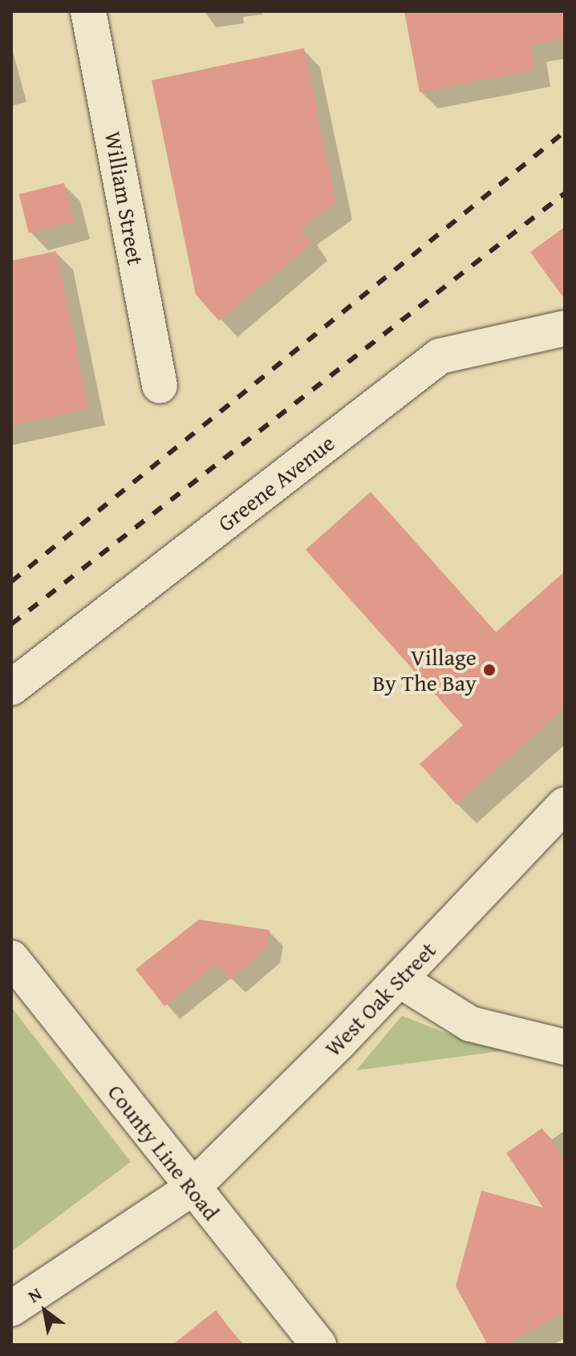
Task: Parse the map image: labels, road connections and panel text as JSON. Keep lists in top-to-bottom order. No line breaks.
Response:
{"streets":{"main road":["William Street","Greene Avenue","West Oak Street","County Line Road"]},"crossings":[["West Oak Street","County Line Road"]],"places":["Village By The Bay"],"north":"top left"}
